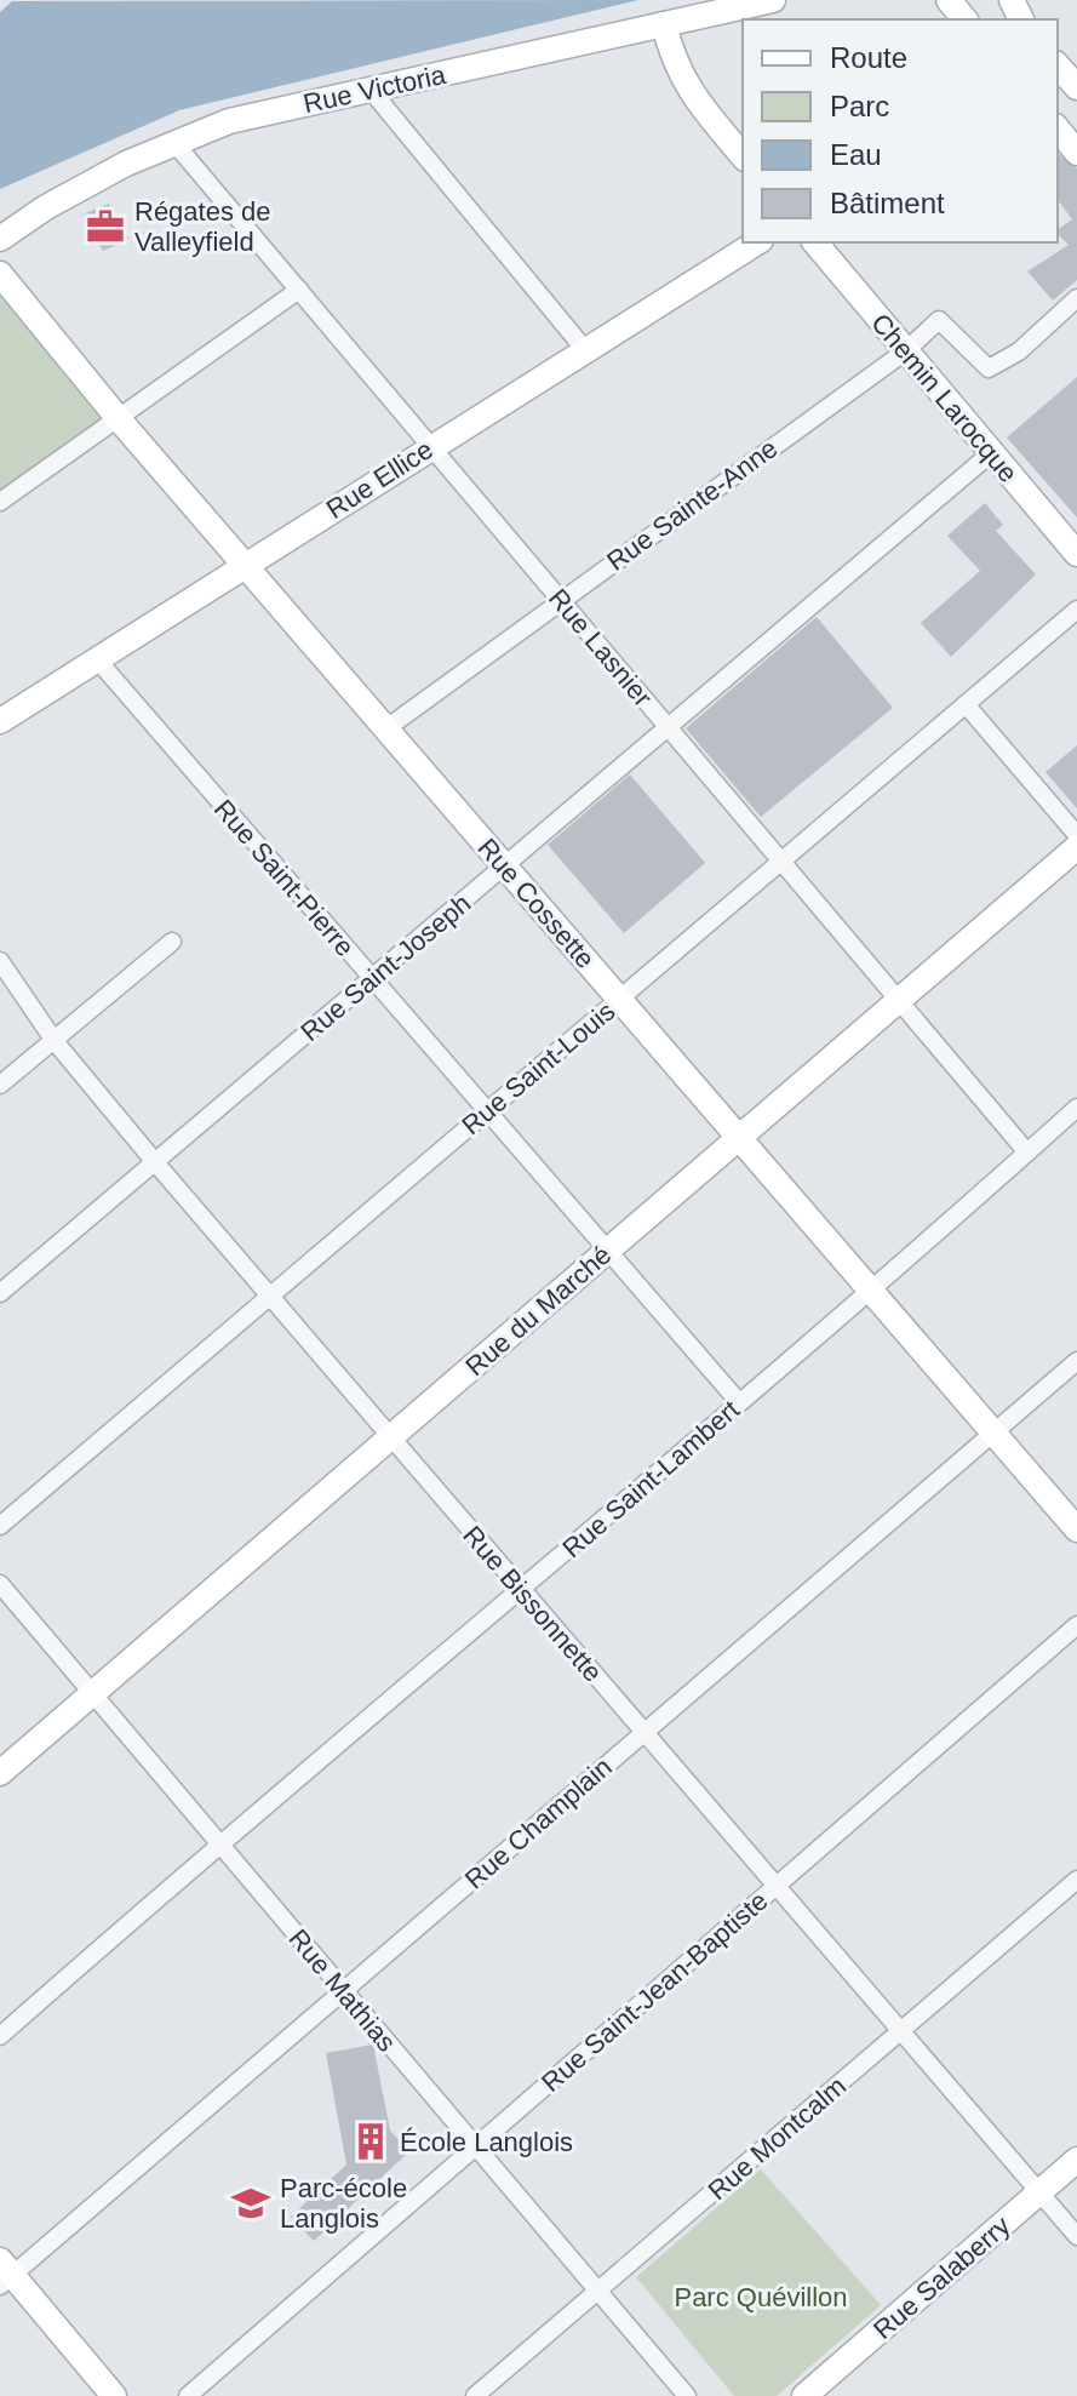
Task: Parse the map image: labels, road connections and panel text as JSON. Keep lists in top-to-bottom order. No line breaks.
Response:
{"streets":{"street":["Rue Victoria","Chemin Larocque","Rue Ellice","Rue Sainte-Anne","Rue Lasnier","Rue Saint-Pierre","Rue Cossette","Rue Saint-Joseph","Rue Saint-Louis","Rue du Marché","Rue Saint-Lambert","Rue Bissonnette","Rue Champlain","Rue Mathias","Rue Saint-Jean-Baptiste","Rue Montcalm","Rue Salaberry"]},"crossings":[["Rue Victoria","Rue Lasnier"],["Chemin Larocque","Rue Sainte-Anne"],["Chemin Larocque","Rue Saint-Joseph"],["Rue Ellice","Rue Lasnier"],["Rue Ellice","Rue Saint-Pierre"],["Rue Ellice","Rue Cossette"],["Rue Sainte-Anne","Rue Lasnier"],["Rue Sainte-Anne","Rue Cossette"],["Rue Lasnier","Rue Saint-Joseph"],["Rue Lasnier","Rue Saint-Louis"],["Rue Lasnier","Rue du Marché"],["Rue Lasnier","Rue Saint-Lambert"],["Rue Saint-Pierre","Rue Saint-Joseph"],["Rue Saint-Pierre","Rue Saint-Louis"],["Rue Saint-Pierre","Rue du Marché"],["Rue Saint-Pierre","Rue Saint-Lambert"],["Rue Cossette","Rue Saint-Joseph"],["Rue Cossette","Rue Saint-Louis"],["Rue Cossette","Rue du Marché"],["Rue Cossette","Rue Saint-Lambert"],["Rue Cossette","Rue Champlain"],["Rue Saint-Joseph","Rue Bissonnette"],["Rue Saint-Louis","Rue Bissonnette"],["Rue du Marché","Rue Bissonnette"],["Rue du Marché","Rue Mathias"],["Rue Saint-Lambert","Rue Bissonnette"],["Rue Saint-Lambert","Rue Mathias"],["Rue Bissonnette","Rue Champlain"],["Rue Bissonnette","Rue Saint-Jean-Baptiste"],["Rue Bissonnette","Rue Montcalm"],["Rue Bissonnette","Rue Salaberry"],["Rue Champlain","Rue Mathias"],["Rue Mathias","Rue Saint-Jean-Baptiste"],["Rue Mathias","Rue Montcalm"]],"parks":["Parc Quévillon"],"places":{"office":["Régates de Valleyfield"],"building":["École Langlois"],"school or university":["Parc-école Langlois"]},"legend":["Route","Parc","Eau","Bâtiment"]}
